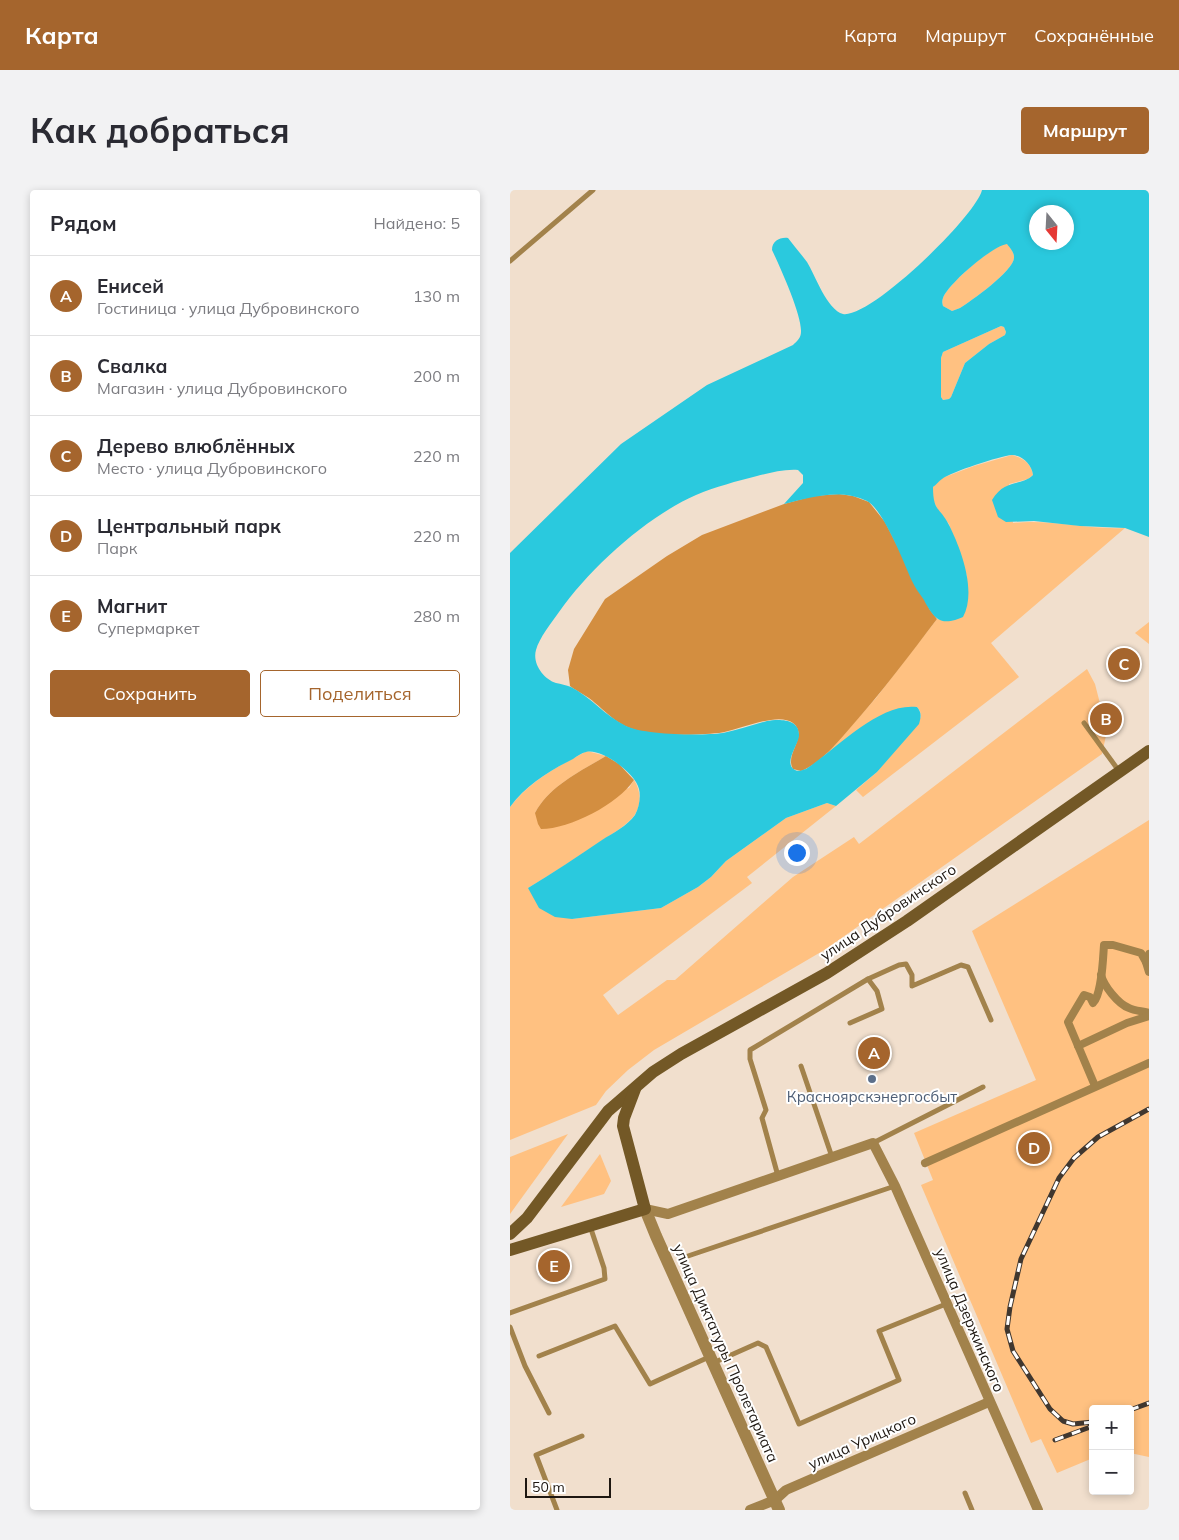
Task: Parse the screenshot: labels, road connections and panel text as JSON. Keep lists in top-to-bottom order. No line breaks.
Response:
{"streets":{"main road":["улица Дубровинского"],"street":["улица Дзержинского","улица Диктатуры Пролетариата","улица Урицкого"]},"crossings":[["улица Дубровинского","улица Диктатуры Пролетариата"],["улица Дзержинского","улица Урицкого"],["улица Диктатуры Пролетариата","улица Урицкого"]],"places":["Красноярскэнергосбыт"],"scale_bar":"50 m","north":"bottom","page":{"header":"Карта","nav":["Карта","Маршрут","Сохранённые"],"buttons":["Маршрут",["Сохранить","Поделиться"]],"title":"Как добраться","heading":["Рядом","Найдено: 5"],"list":[{"mark":"A","name":"Енисей","note":"Гостиница · улица Дубровинского","value":"130 m"},{"mark":"B","name":"Свалка","note":"Магазин · улица Дубровинского","value":"200 m"},{"mark":"C","name":"Дерево влюблённых","note":"Место · улица Дубровинского","value":"220 m"},{"mark":"D","name":"Центральный парк","note":"Парк","value":"220 m"},{"mark":"E","name":"Магнит","note":"Супермаркет","value":"280 m"}],"pins":["C","B","A","D","E"],"map_buttons":["+","−"],"scale":"50 m"}}
